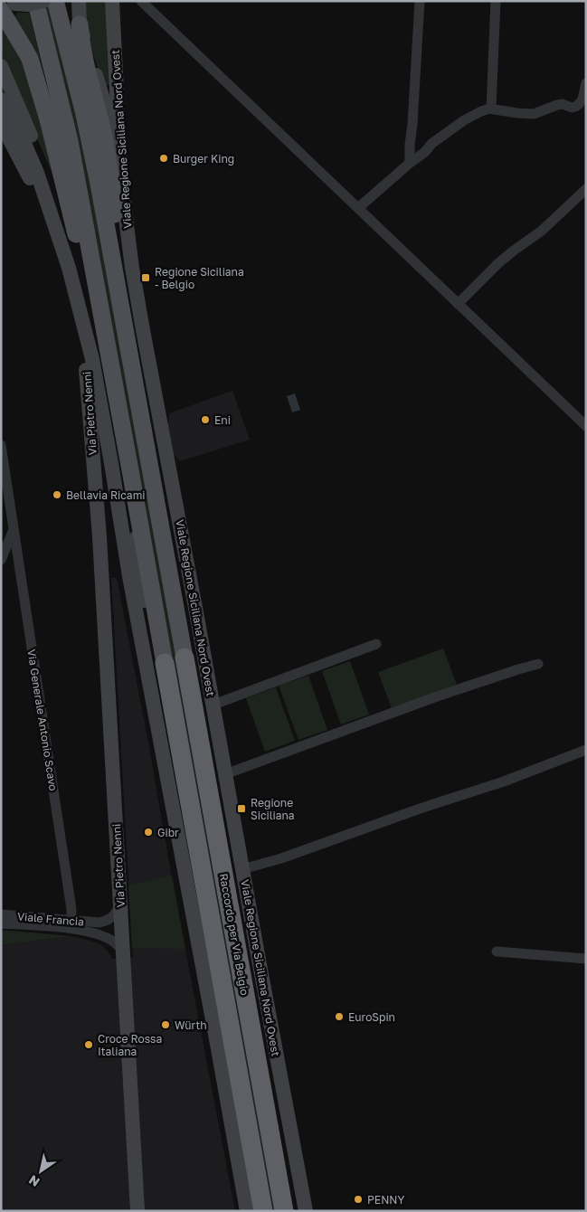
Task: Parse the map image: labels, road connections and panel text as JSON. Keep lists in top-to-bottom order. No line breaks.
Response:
{"streets":{"highway":["Raccordo per Via Belgio"],"main road":["Viale Regione Siciliana Nord Ovest"],"street":["Via Pietro Nenni","Via Generale Antonio Scavo","Viale Francia"]},"crossings":[["Viale Regione Siciliana Nord Ovest","Raccordo per Via Belgio"],["Via Pietro Nenni","Viale Francia"],["Via Generale Antonio Scavo","Viale Francia"]],"places":{"other":["Burger King","Eni","Bellavia Ricami","Gibr","EuroSpin","Würth","Croce Rossa Italiana","PENNY"],"transit":["Regione Siciliana - Belgio","Regione Siciliana"]},"north":"bottom left"}
